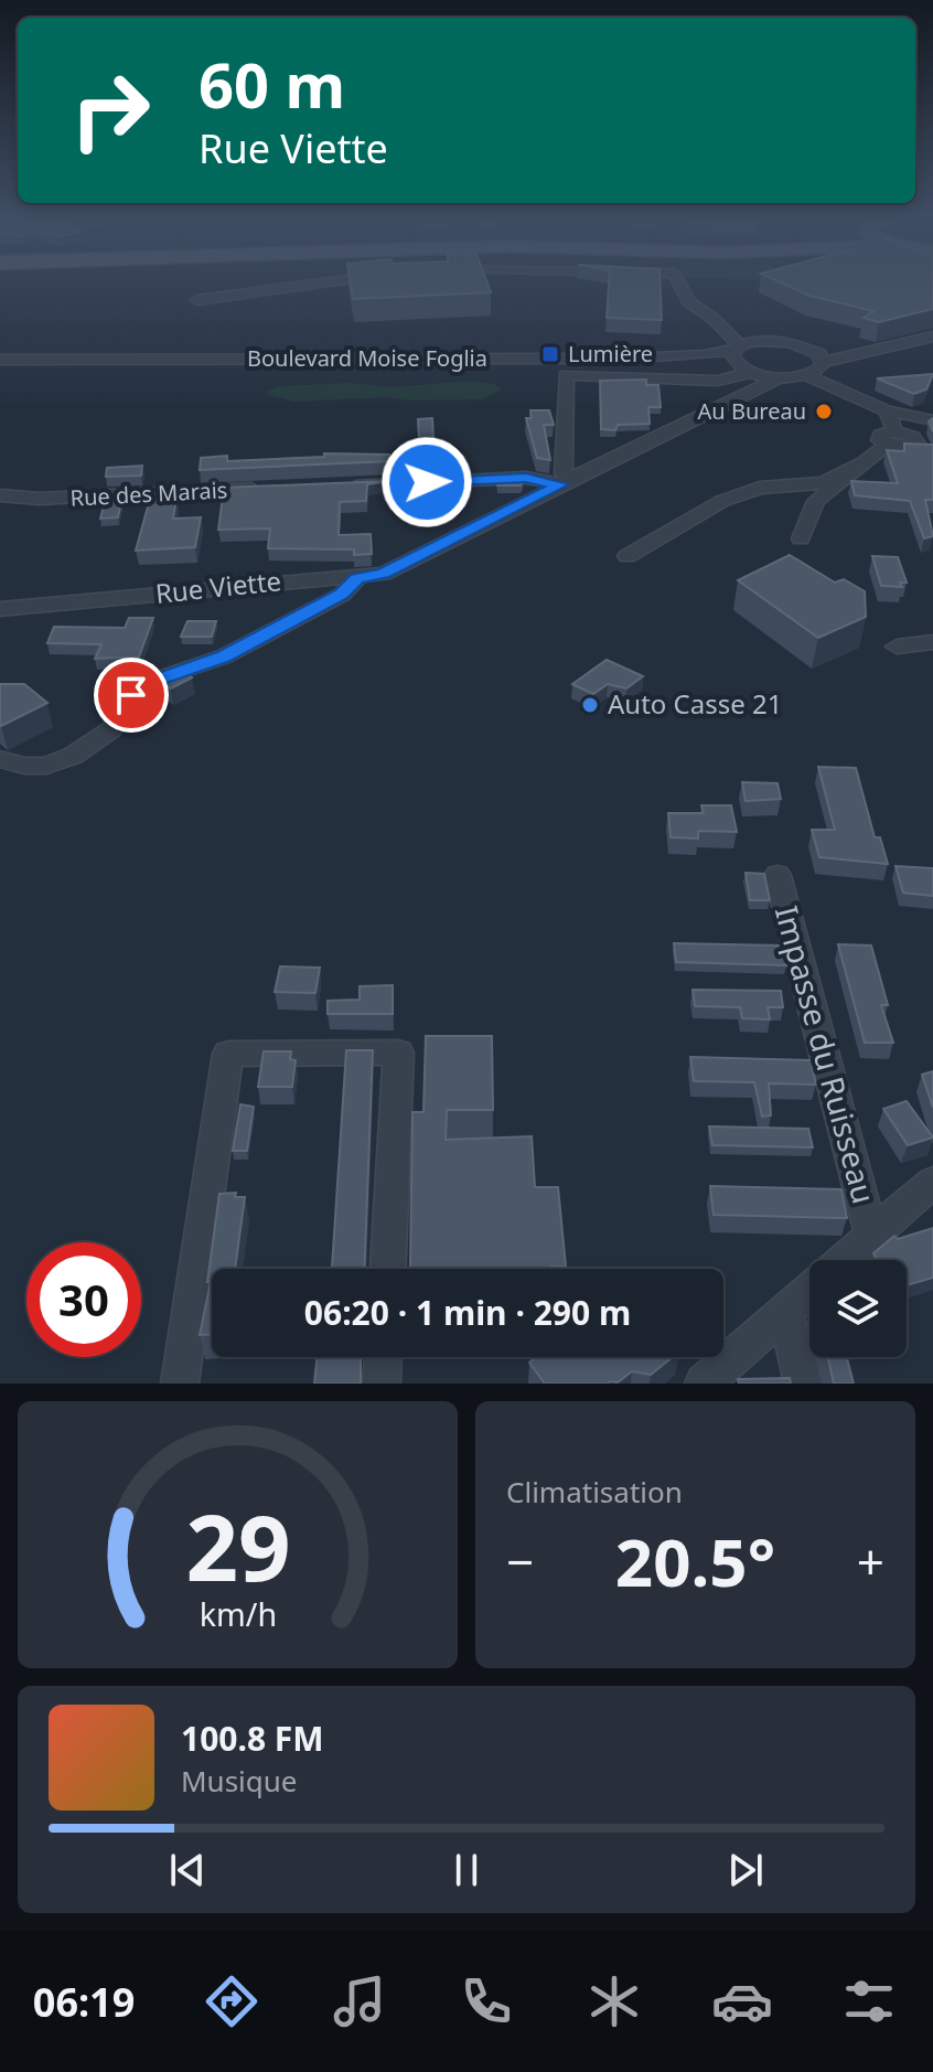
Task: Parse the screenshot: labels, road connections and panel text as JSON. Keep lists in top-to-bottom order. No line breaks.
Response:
{"streets":{"street":["Boulevard Moise Foglia","Rue des Marais","Rue Viette","Impasse du Ruisseau"]},"places":{"transit":["Lumière"],"other":["Au Bureau","Auto Casse 21"]},"page":{"turn":["60 m","Rue Viette"],"limit":"30","trip":"06:20 · 1 min · 290 m","tile":"Climatisation","heat":["−","20.5°","+"],"song":["100.8 FM","Musique"],"tabs":"06:19","gauge":["29","km/h"]}}
